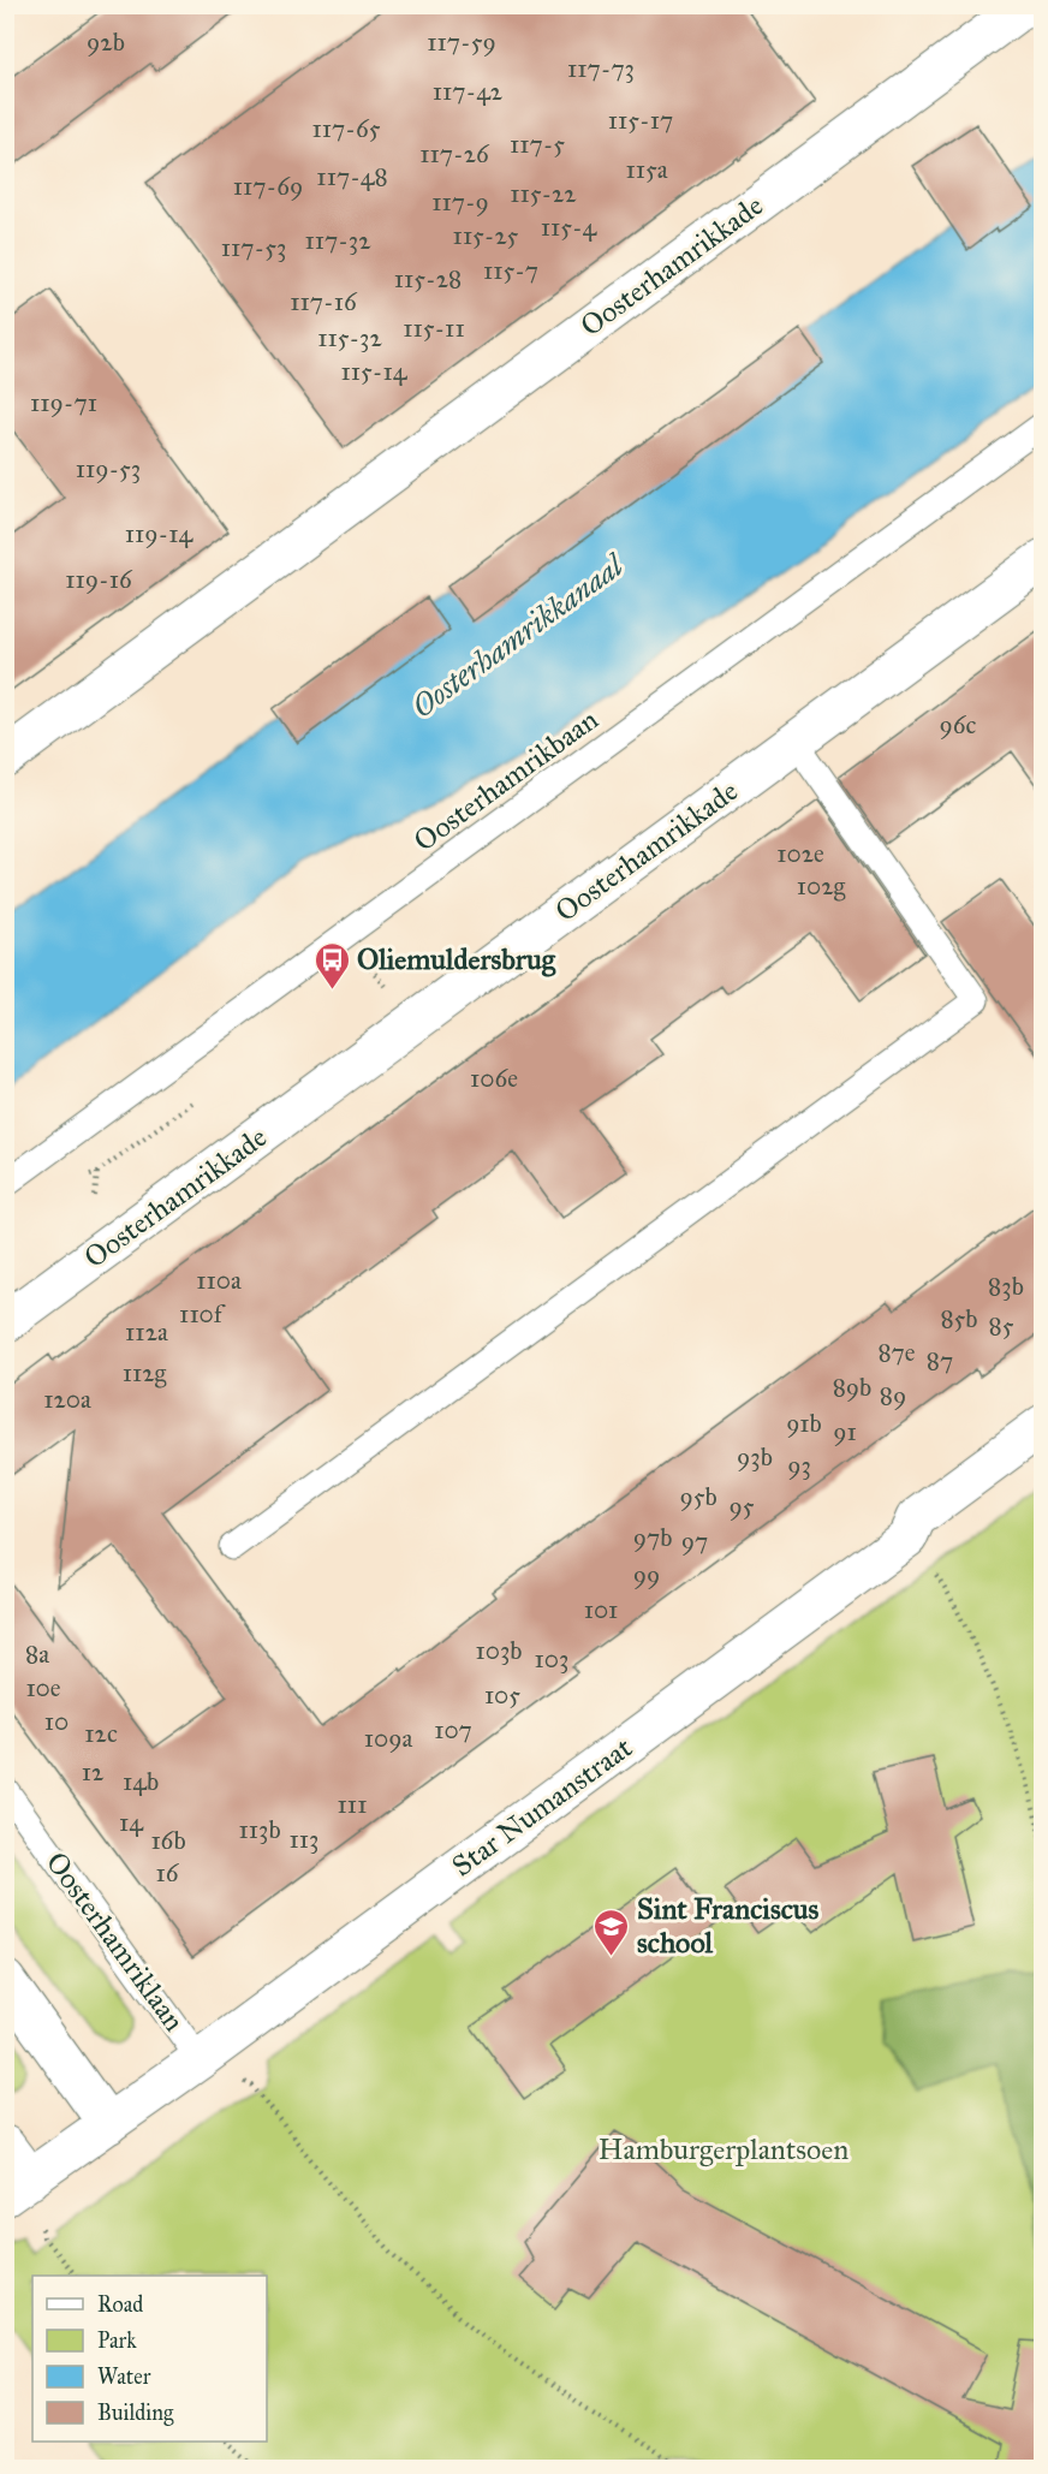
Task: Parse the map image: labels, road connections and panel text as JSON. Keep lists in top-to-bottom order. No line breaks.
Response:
{"streets":{"street":["Oosterhamrikkade","Star Numanstraat"],"lane":["Oosterhamrikbaan","Oosterhamriklaan"]},"crossings":[["Star Numanstraat","Oosterhamriklaan"]],"water":["Oosterhamrikkanaal"],"parks":["Hamburgerplantsoen"],"places":{"bus stop":["Oliemuldersbrug"],"school or university":["Sint Franciscus school"]},"house_numbers":["92b","117-59","117-73","117-42","115-17","117-65","117-5","117-26","115a","117-48","117-69","115-22","117-9","115-4","115-25","117-32","117-53","115-7","115-28","117-16","115-11","115-32","115-14","119-71","119-53","119-14","119-16","96c","102e","102g","106e","110a","83b","110f","85b","85","112a","87e","87","112g","89b","89","120a","91b","91","93b","93","95b","95","97b","97","99","101","103b","8a","103","10e","105","10","107","12c","109a","12","14b","111","14","113b","113","16b","16"],"legend":["Road","Park","Water","Building"]}
